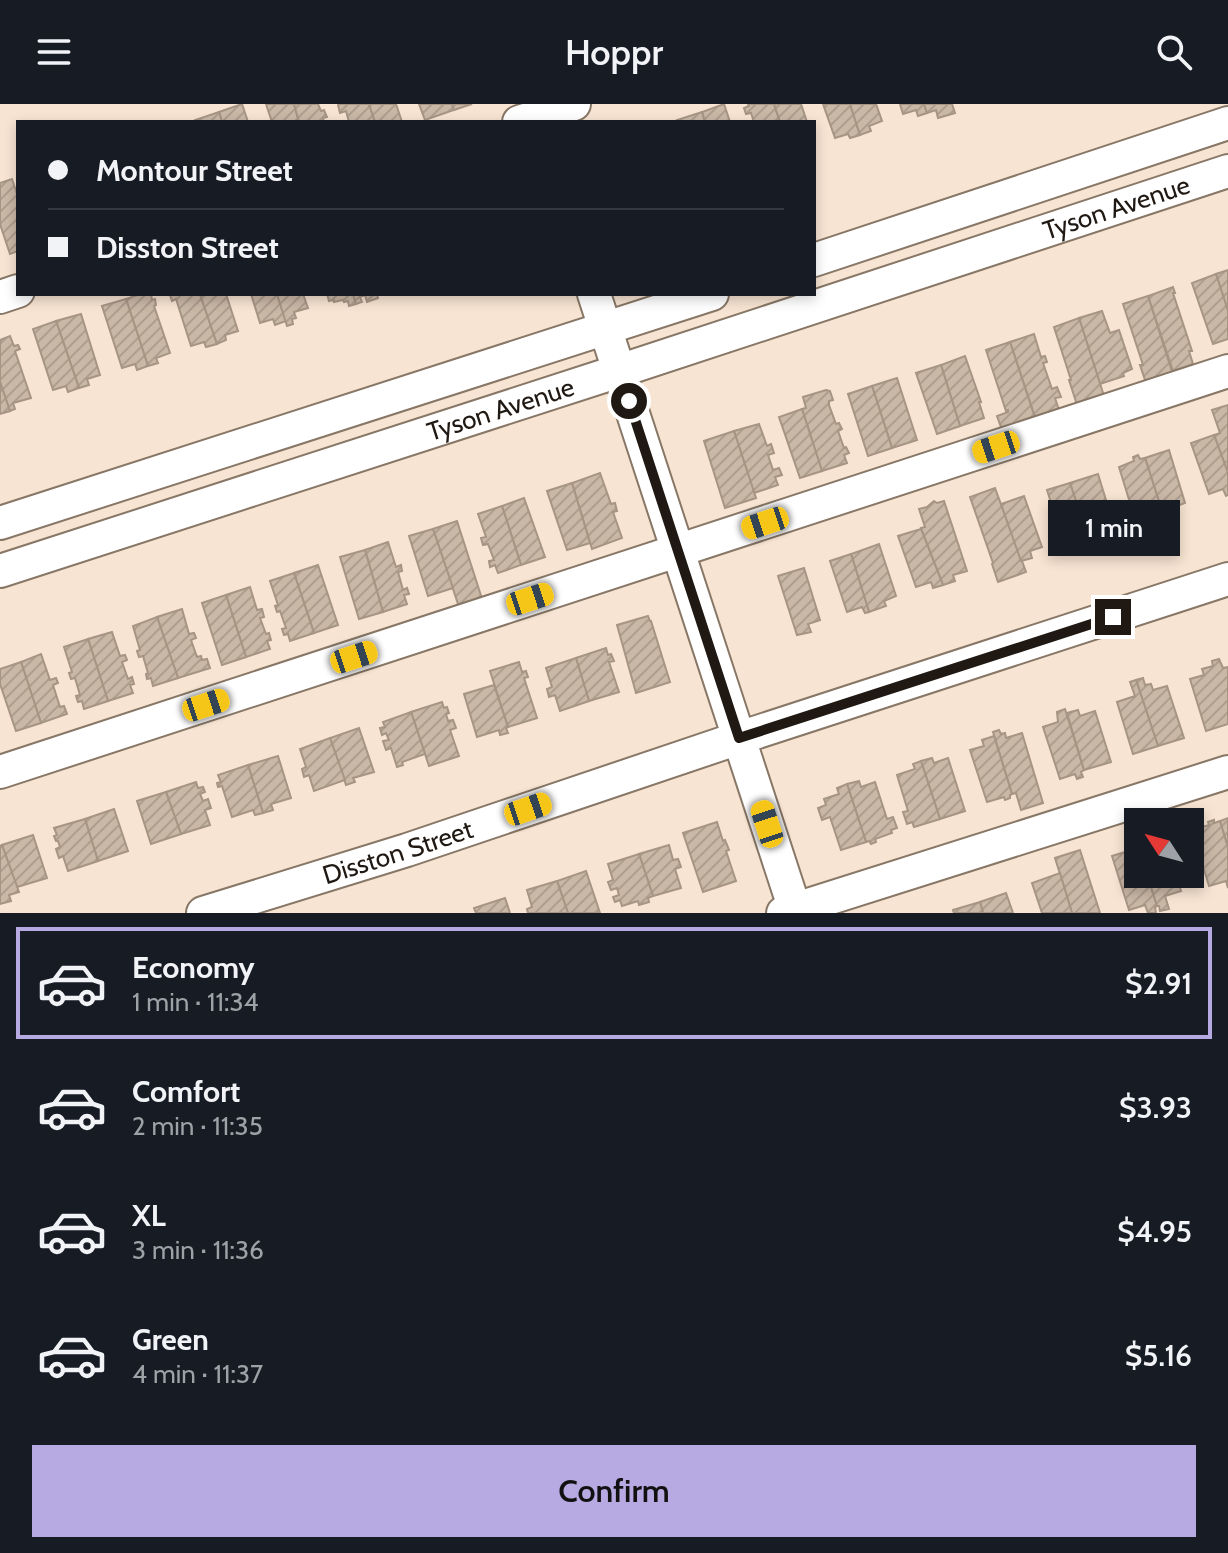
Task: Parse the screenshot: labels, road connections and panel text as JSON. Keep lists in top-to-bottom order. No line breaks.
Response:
{"streets":{"street":["Tyson Avenue","Disston Street"]},"north":"top left","page":{"header":"Hoppr","banner":["Montour Street","Disston Street"],"bubble":"1 min","list":[{"name":"Economy","note":"1 min · 11:34","value":"$2.91"},{"name":"Comfort","note":"2 min · 11:35","value":"$3.93"},{"name":"XL","note":"3 min · 11:36","value":"$4.95"},{"name":"Green","note":"4 min · 11:37","value":"$5.16"}],"buttons":"Confirm"}}
